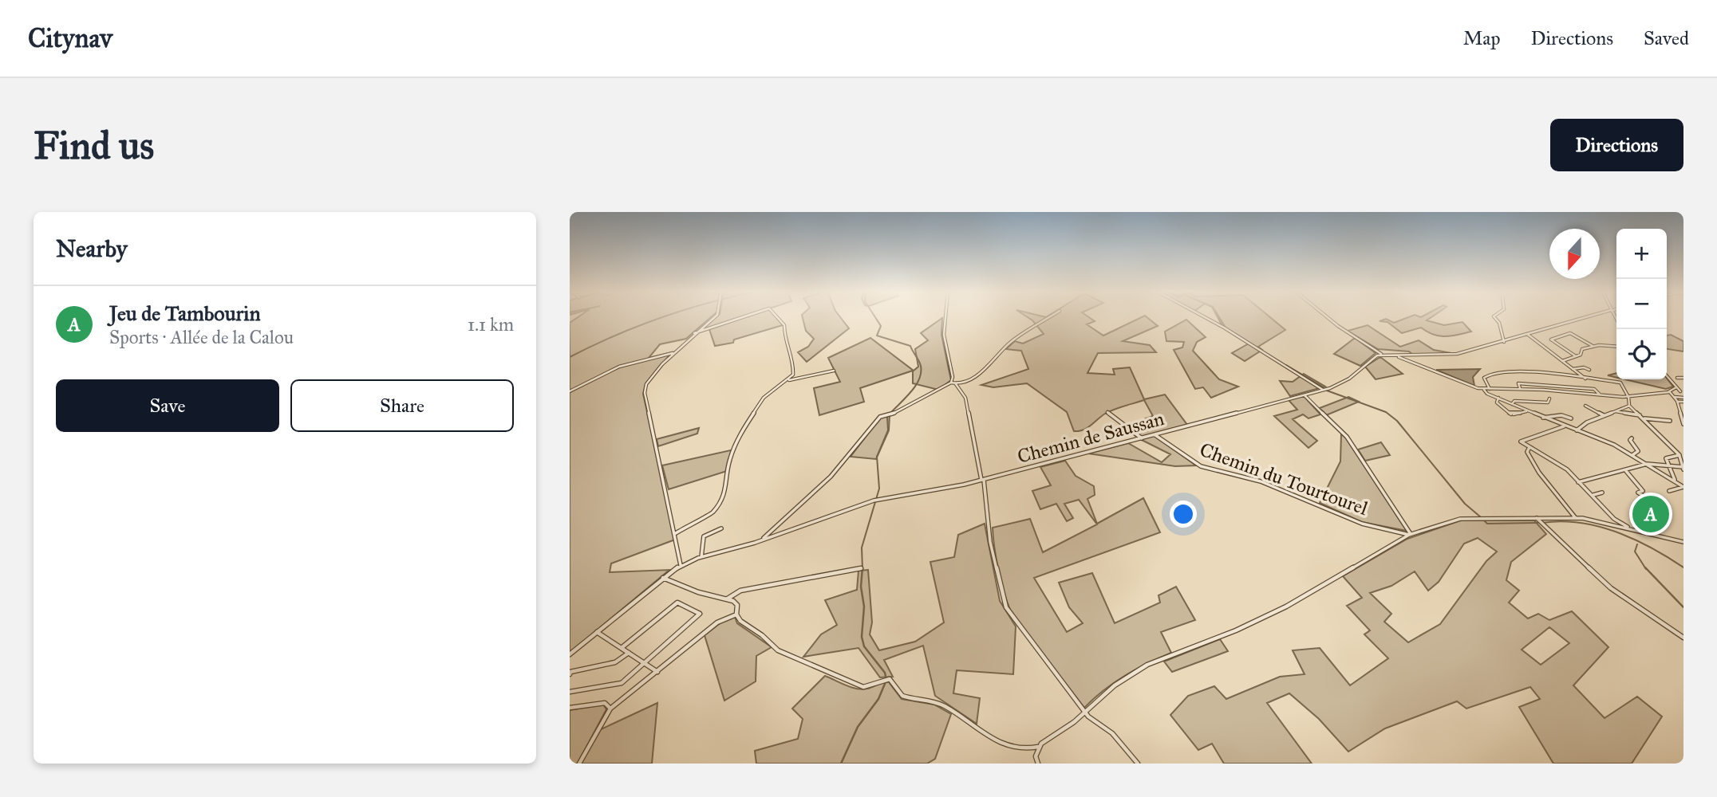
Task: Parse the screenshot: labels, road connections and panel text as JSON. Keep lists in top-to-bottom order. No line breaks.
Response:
{"streets":{"street":["Chemin de Saussan","Chemin du Tourtourel"]},"crossings":[["Chemin de Saussan","Chemin du Tourtourel"]],"north":"bottom","page":{"header":"Citynav","nav":["Map","Directions","Saved"],"buttons":["Directions",["Save","Share"]],"title":"Find us","heading":"Nearby","map_buttons":["+","−"],"list":[{"mark":"A","name":"Jeu de Tambourin","note":"Sports · Allée de la Calou","value":"1.1 km"}],"pins":"A"}}
